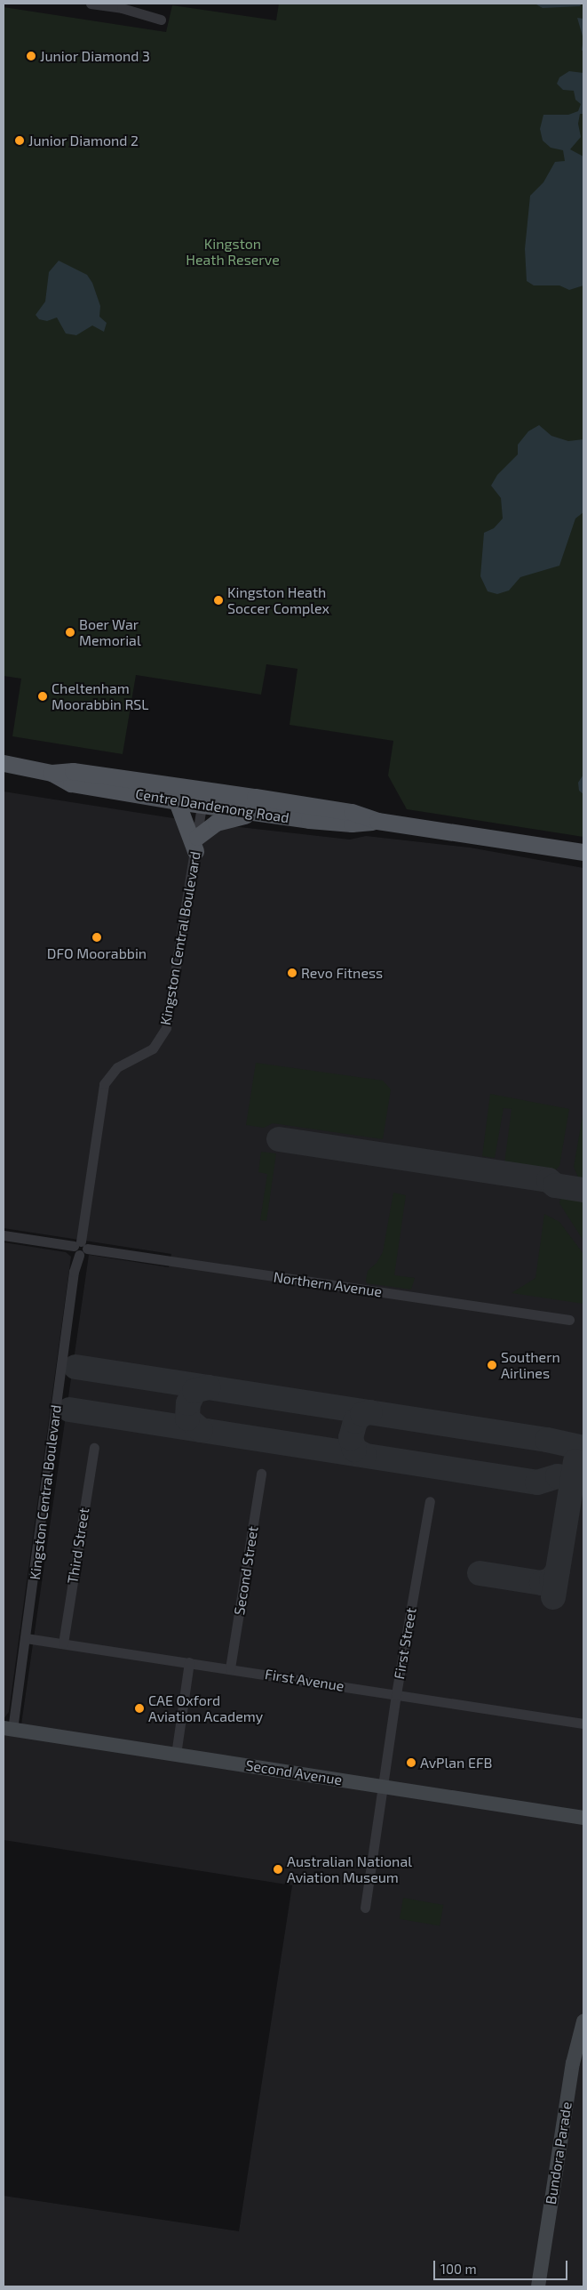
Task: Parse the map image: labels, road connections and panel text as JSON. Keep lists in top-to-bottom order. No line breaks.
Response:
{"streets":{"main road":["Centre Dandenong Road","Second Avenue","Bundora Parade"],"street":["Kingston Central Boulevard","Northern Avenue","Third Street","Second Street","First Street","First Avenue"]},"crossings":[["Centre Dandenong Road","Kingston Central Boulevard"],["Kingston Central Boulevard","Northern Avenue"],["Kingston Central Boulevard","First Avenue"],["Kingston Central Boulevard","Second Avenue"],["Third Street","First Avenue"],["Second Street","First Avenue"],["First Street","First Avenue"],["First Street","Second Avenue"]],"parks":["Kingston Heath Reserve"],"places":["Junior Diamond 3","Junior Diamond 2","Kingston Heath Soccer Complex","Boer War Memorial","Cheltenham Moorabbin RSL","DFO Moorabbin","Revo Fitness","Southern Airlines","CAE Oxford Aviation Academy","AvPlan EFB","Australian National Aviation Museum"],"scale_bar":"100 m"}
